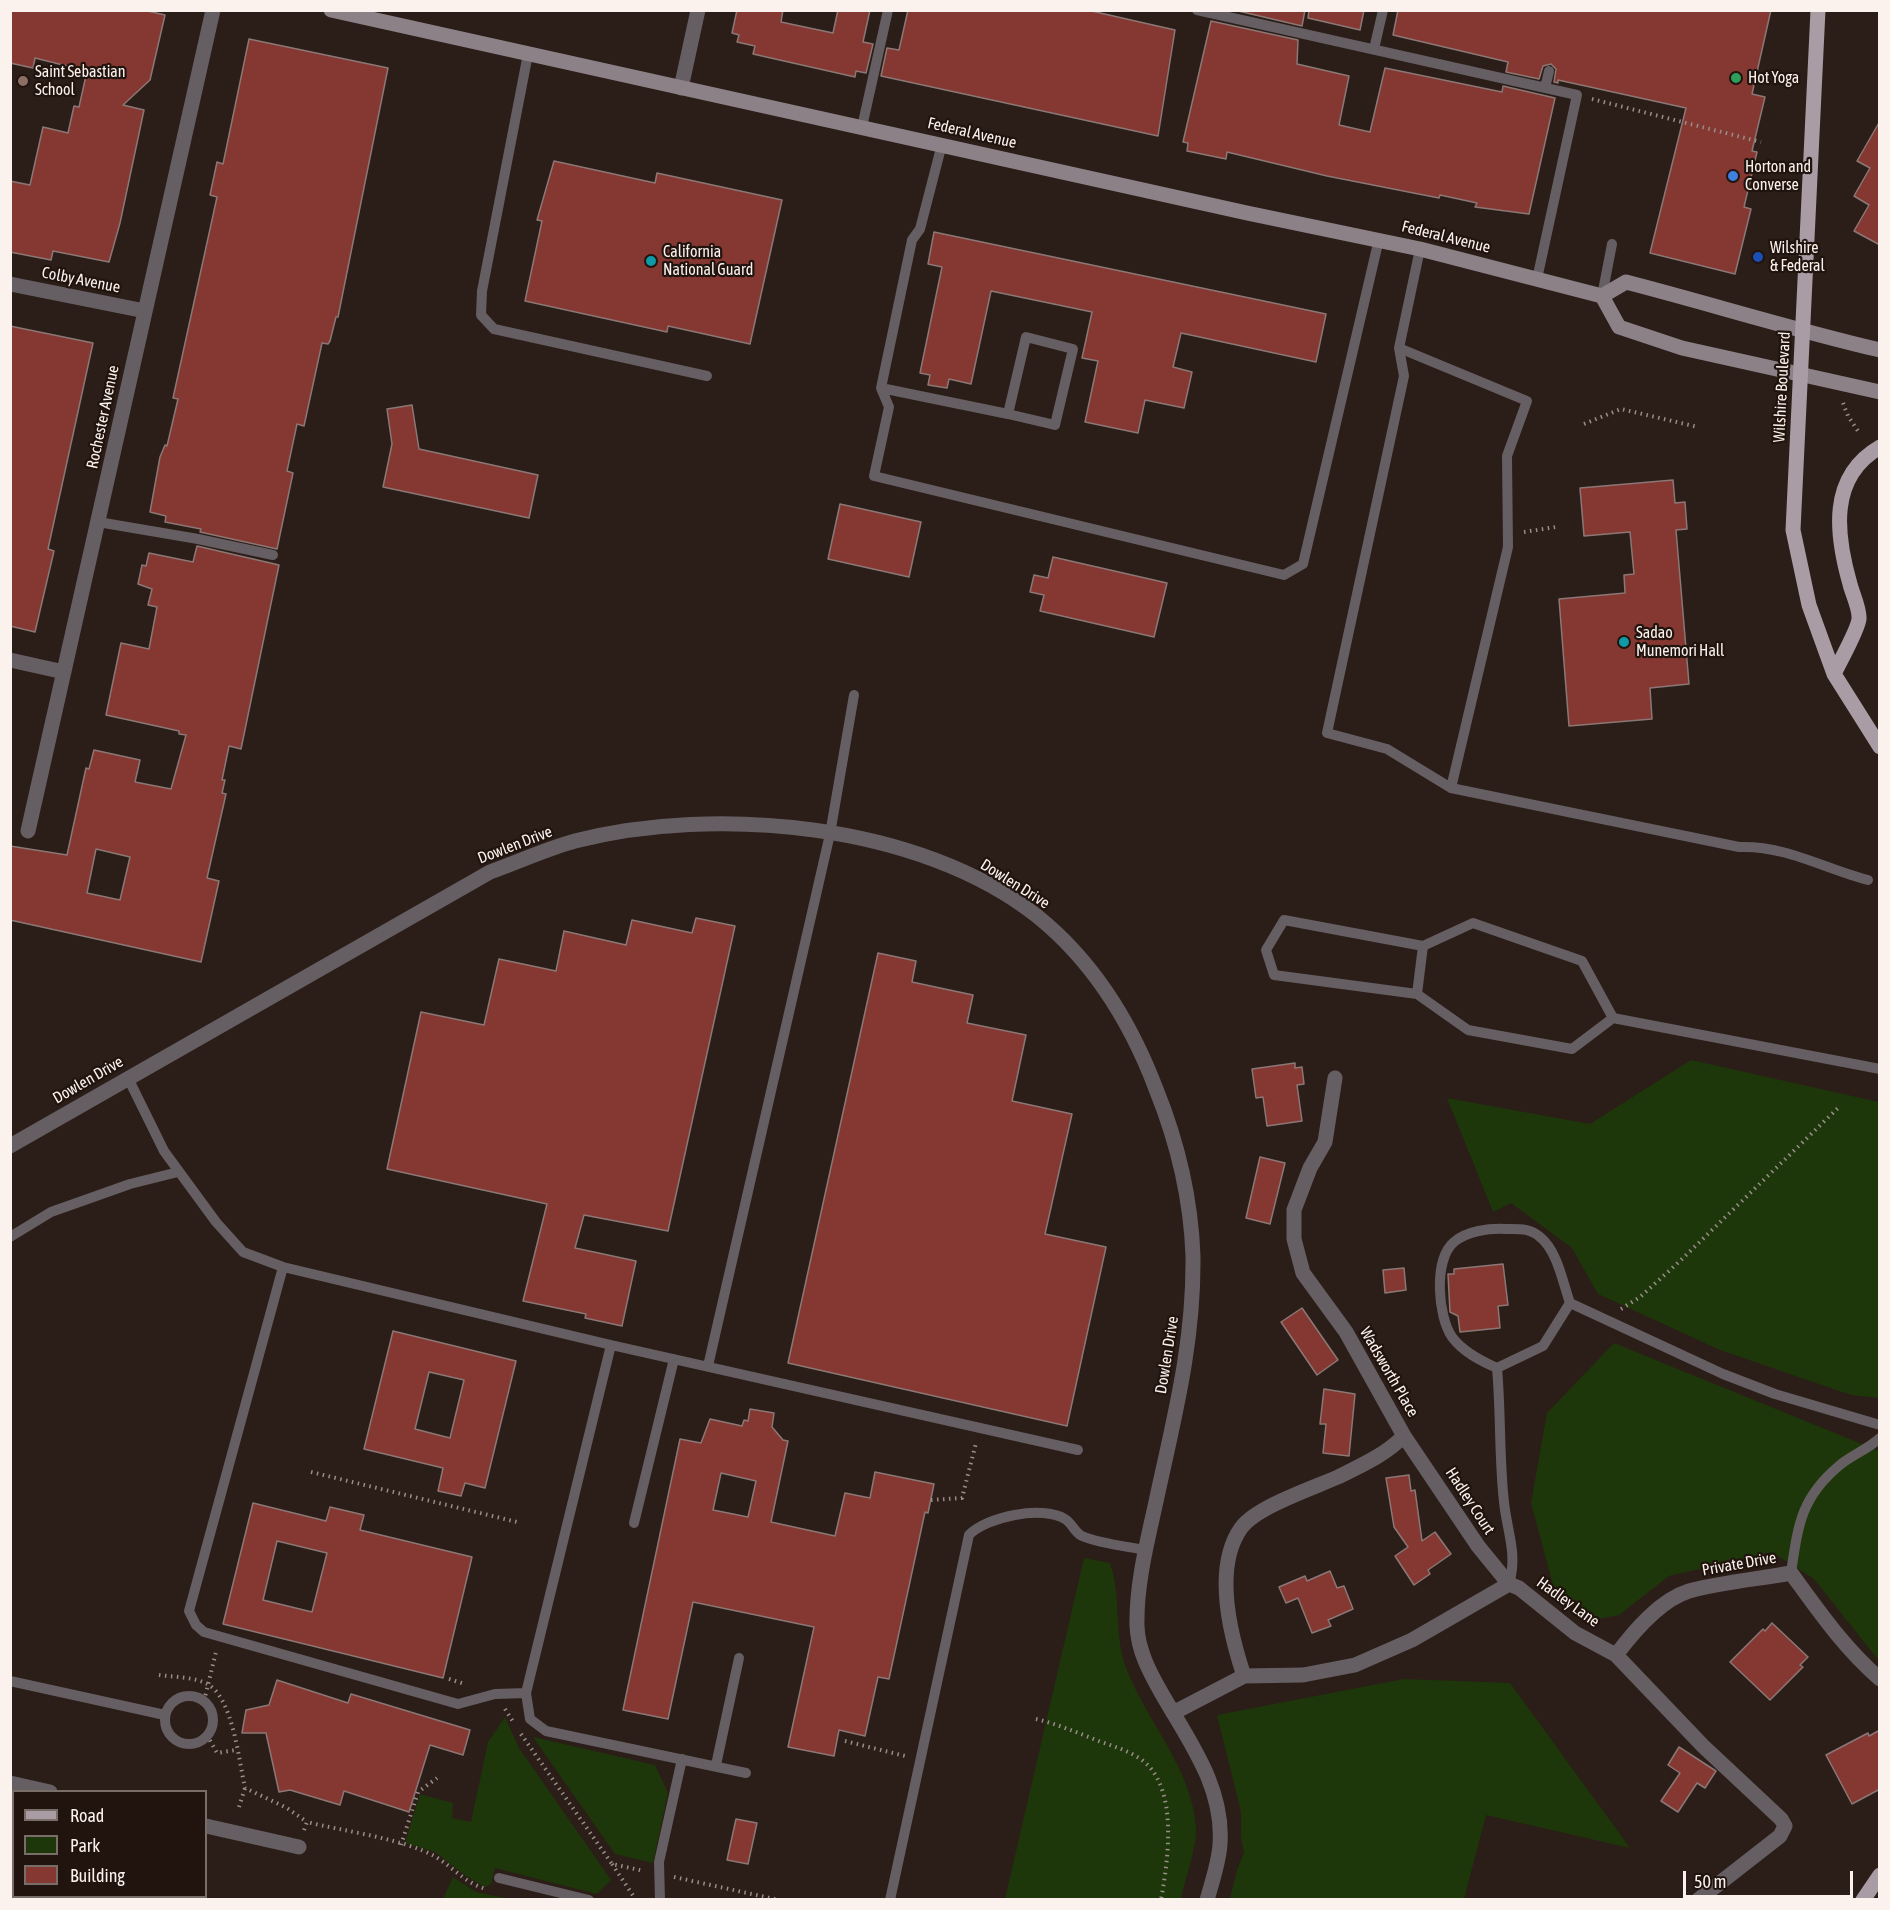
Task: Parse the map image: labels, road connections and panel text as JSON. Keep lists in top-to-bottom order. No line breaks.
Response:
{"streets":{"main road":["Wilshire Boulevard"],"street":["Federal Avenue","Colby Avenue","Rochester Avenue","Dowlen Drive","Wadsworth Place","Hadley Court","Private Drive","Hadley Lane"]},"crossings":[["Colby Avenue","Rochester Avenue"],["Dowlen Drive","Hadley Lane"],["Wadsworth Place","Hadley Court"],["Wadsworth Place","Hadley Lane"],["Hadley Court","Hadley Lane"],["Private Drive","Hadley Lane"]],"places":["Hot Yoga","Saint Sebastian School","Horton and Converse","Wilshire & Federal","California National Guard","Sadao Munemori Hall"],"legend":["Road","Park","Building"],"scale_bar":"50 m"}
